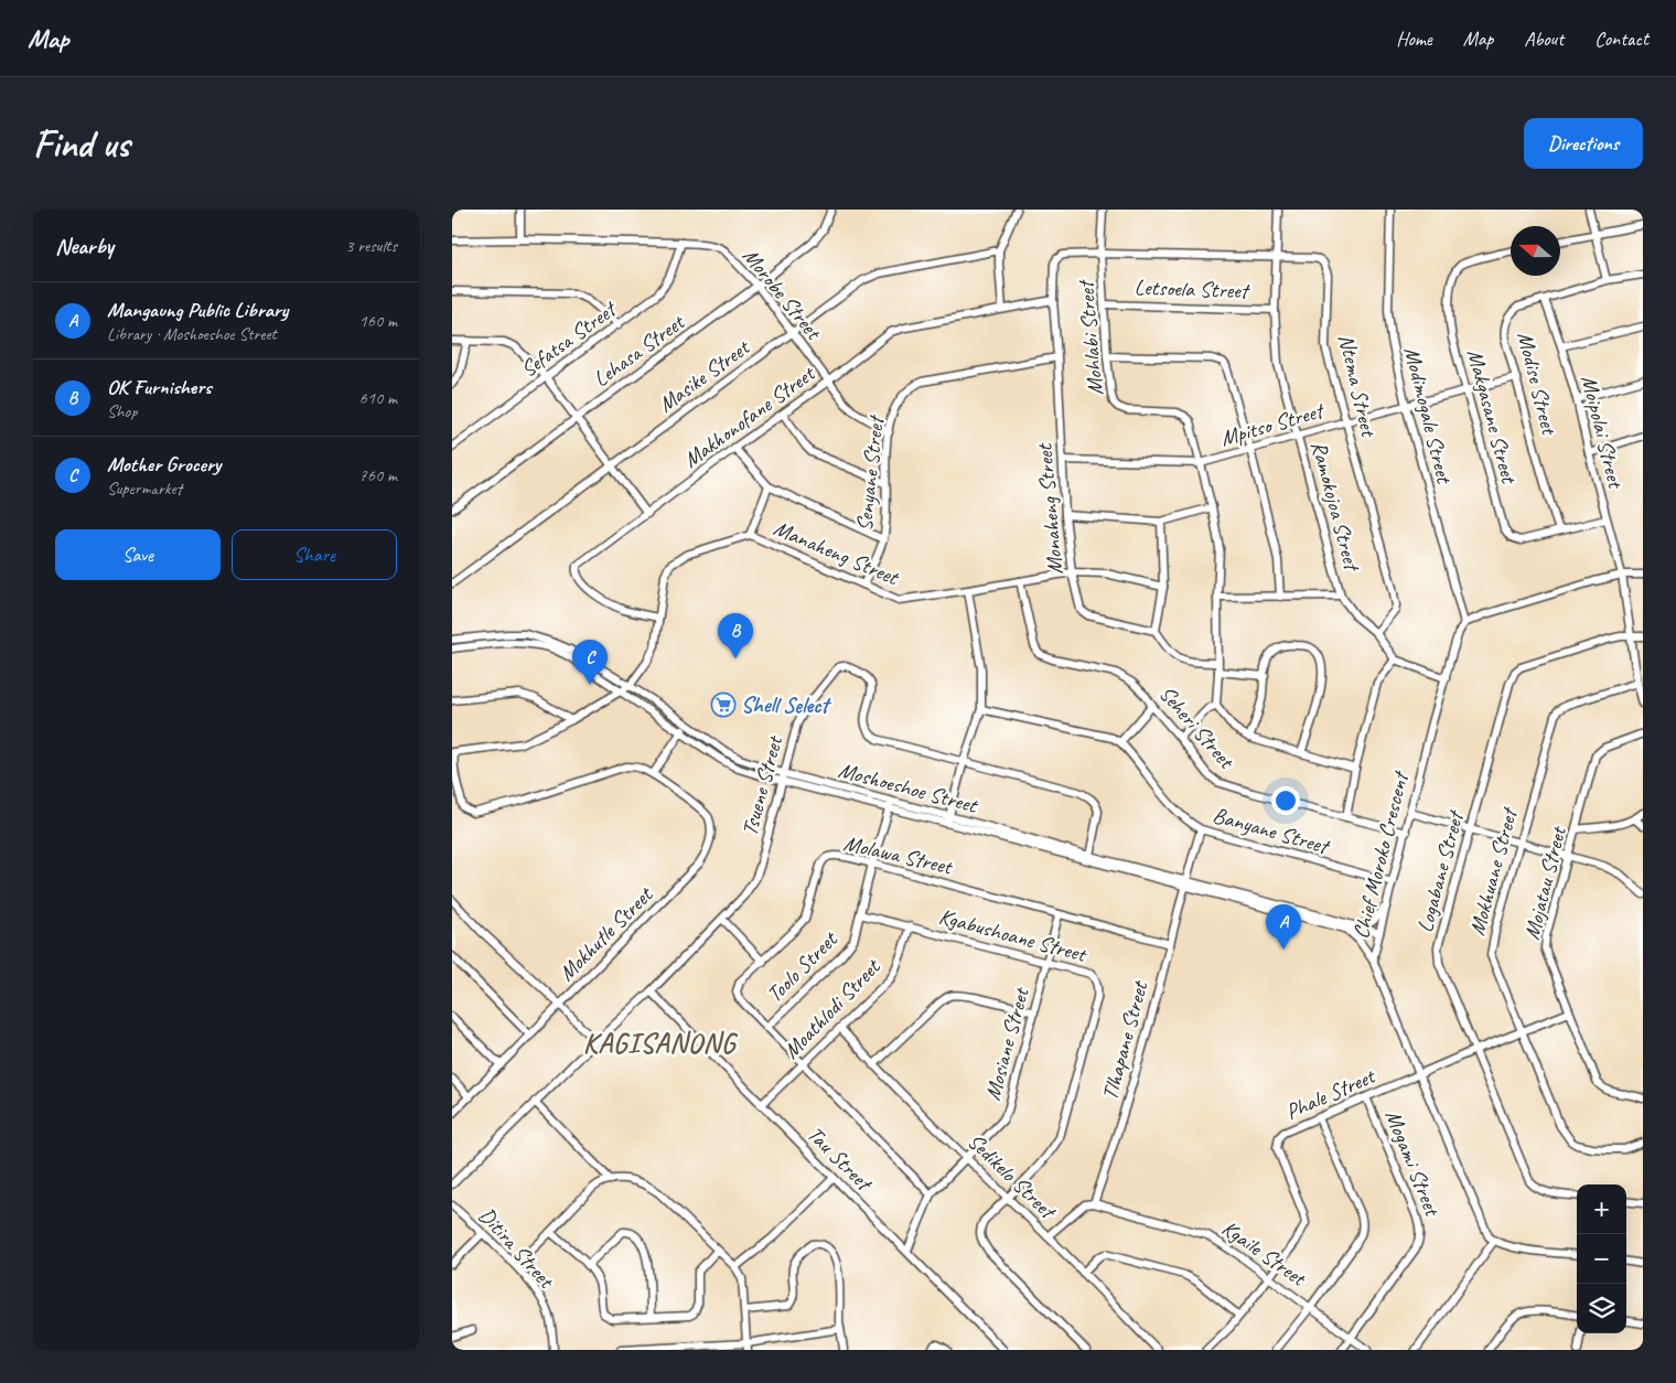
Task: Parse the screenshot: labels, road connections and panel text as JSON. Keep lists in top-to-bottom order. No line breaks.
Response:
{"streets":{"street":["Letsoela Street","Morobe Street","Mohlabi Street","Sefatsa Street","Lehasa Street","Masike Street","Modise Street","Ntema Street","Modimogale Street","Makgasane Street","Makhonofane Street","Mpitso Street","Moipolai Street","Senyane Street","Ramokojoa Street","Monaheng Street","Manaheng Street","Seheri Street","Tsuene Street","Moshoeshoe Street","Banyane Street","Molawa Street","Chief Moroko Crescent","Logabane Street","Mokhuane Street","Mojatau Street","Mokhutle Street","Kgabushoane Street","Toolo Street","Moathlodi Street","Tlhapane Street","Mosiane Street","Phale Street","Tau Street","Mogami Street","Sedikelo Street","Ditira Street","Kgaile Street"]},"crossings":[["Letsoela Street","Mohlabi Street"],["Letsoela Street","Ramokojoa Street"],["Morobe Street","Sefatsa Street"],["Morobe Street","Lehasa Street"],["Morobe Street","Masike Street"],["Morobe Street","Makhonofane Street"],["Morobe Street","Senyane Street"],["Mohlabi Street","Ntema Street"],["Mohlabi Street","Mpitso Street"],["Modise Street","Makgasane Street"],["Modise Street","Mpitso Street"],["Modise Street","Moipolai Street"],["Ntema Street","Mpitso Street"],["Ntema Street","Ramokojoa Street"],["Ntema Street","Monaheng Street"],["Modimogale Street","Mpitso Street"],["Modimogale Street","Chief Moroko Crescent"],["Makgasane Street","Mpitso Street"],["Makgasane Street","Moipolai Street"],["Makhonofane Street","Monaheng Street"],["Mpitso Street","Ramokojoa Street"],["Mpitso Street","Monaheng Street"],["Moipolai Street","Logabane Street"],["Moipolai Street","Mokhuane Street"],["Senyane Street","Monaheng Street"],["Senyane Street","Manaheng Street"],["Monaheng Street","Manaheng Street"],["Manaheng Street","Seheri Street"],["Seheri Street","Chief Moroko Crescent"],["Tsuene Street","Moshoeshoe Street"],["Tsuene Street","Tau Street"],["Moshoeshoe Street","Chief Moroko Crescent"],["Moshoeshoe Street","Toolo Street"],["Moshoeshoe Street","Tlhapane Street"],["Banyane Street","Chief Moroko Crescent"],["Banyane Street","Tlhapane Street"],["Molawa Street","Toolo Street"],["Molawa Street","Moathlodi Street"],["Molawa Street","Tlhapane Street"],["Molawa Street","Mosiane Street"],["Chief Moroko Crescent","Phale Street"],["Logabane Street","Phale Street"],["Mokhuane Street","Phale Street"],["Mojatau Street","Phale Street"],["Kgabushoane Street","Toolo Street"],["Kgabushoane Street","Moathlodi Street"],["Kgabushoane Street","Mosiane Street"],["Kgabushoane Street","Sedikelo Street"],["Moathlodi Street","Tau Street"],["Moathlodi Street","Sedikelo Street"],["Tlhapane Street","Kgaile Street"],["Mosiane Street","Tau Street"],["Mosiane Street","Sedikelo Street"],["Phale Street","Mogami Street"],["Phale Street","Kgaile Street"],["Mogami Street","Kgaile Street"]],"districts":["KAGISANONG"],"places":{"supermarket":["Shell Select"]},"north":"left","page":{"header":"Map","nav":["Home","Map","About","Contact"],"buttons":["Directions",["Save","Share"]],"title":"Find us","heading":["Nearby","3 results"],"list":[{"mark":"A","name":"Mangaung Public Library","note":"Library · Moshoeshoe Street","value":"160 m"},{"mark":"B","name":"OK Furnishers","note":"Shop","value":"610 m"},{"mark":"C","name":"Mother Grocery","note":"Supermarket","value":"760 m"}],"pins":["B","C","A"],"map_buttons":["+","−"]}}
